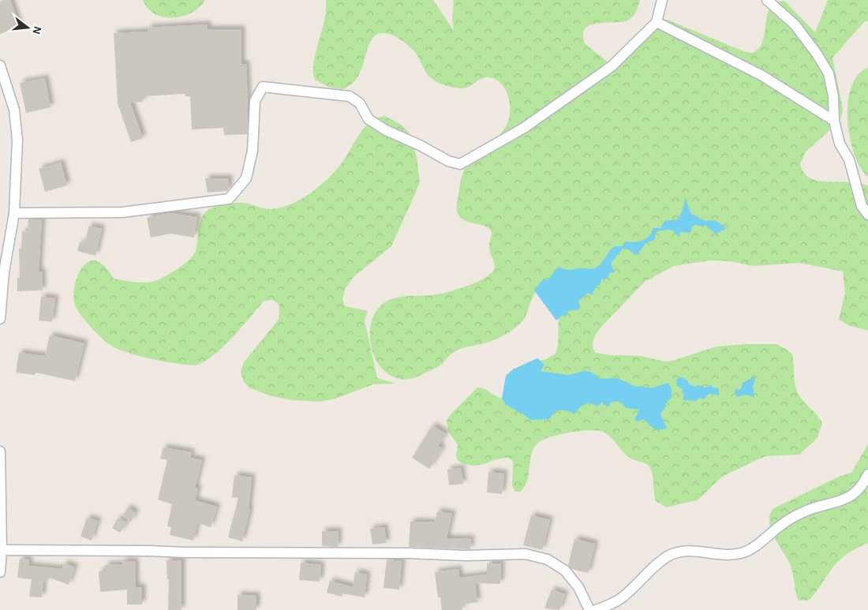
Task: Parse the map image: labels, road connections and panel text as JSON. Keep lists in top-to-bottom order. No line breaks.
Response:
{"north":"right"}
